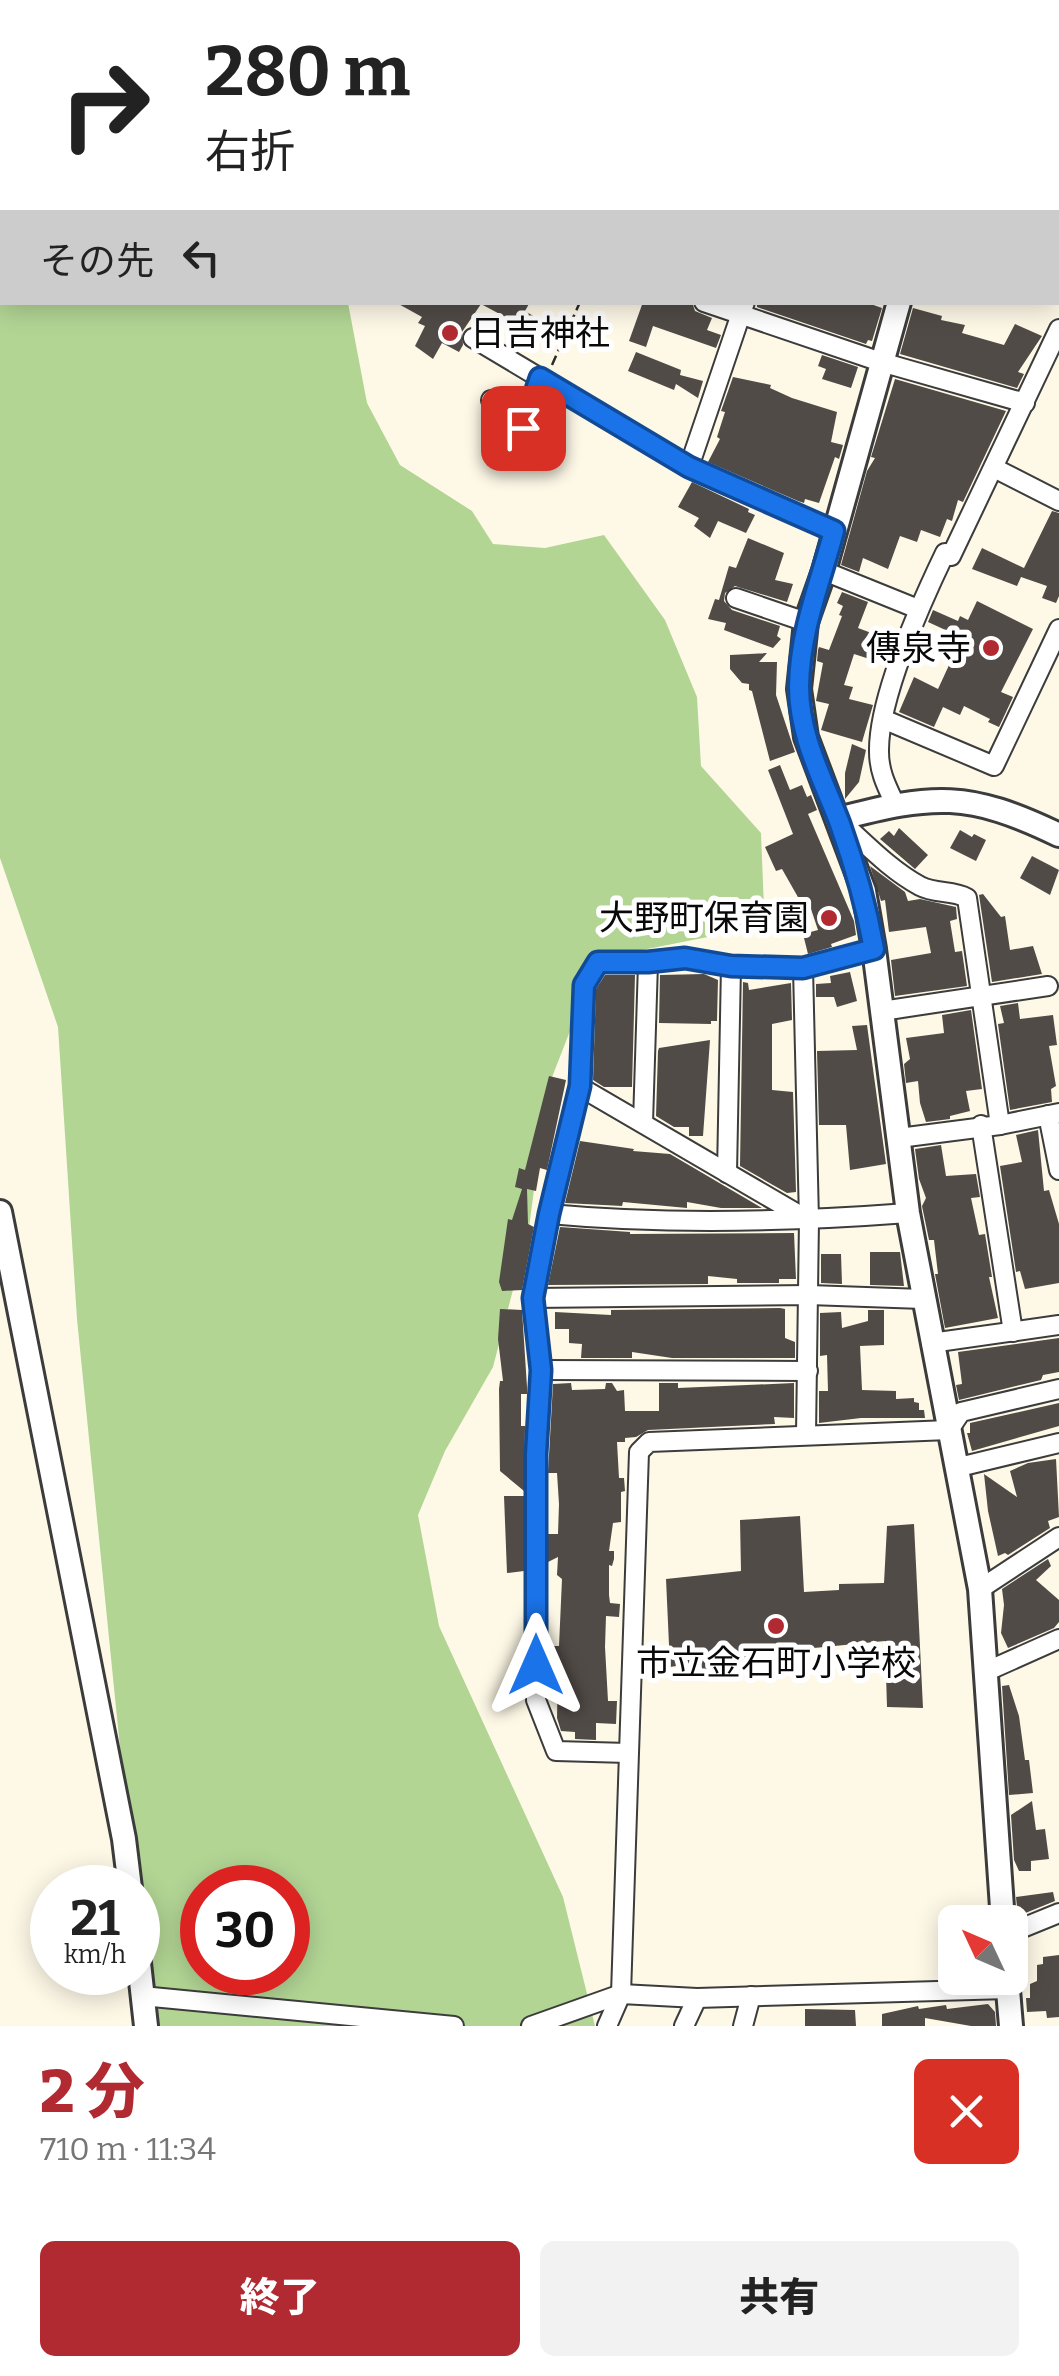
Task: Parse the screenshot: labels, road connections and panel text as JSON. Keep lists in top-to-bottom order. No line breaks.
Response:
{"places":["日吉神社","傳泉寺","大野町保育園","市立金石町小学校"],"north":"top left","page":{"turn":["280 m","右折"],"then":"その先","speed":"21 km/h","limit":"30","heading":["2 分","710 m · 11:34"],"buttons":["終了","共有"]}}
